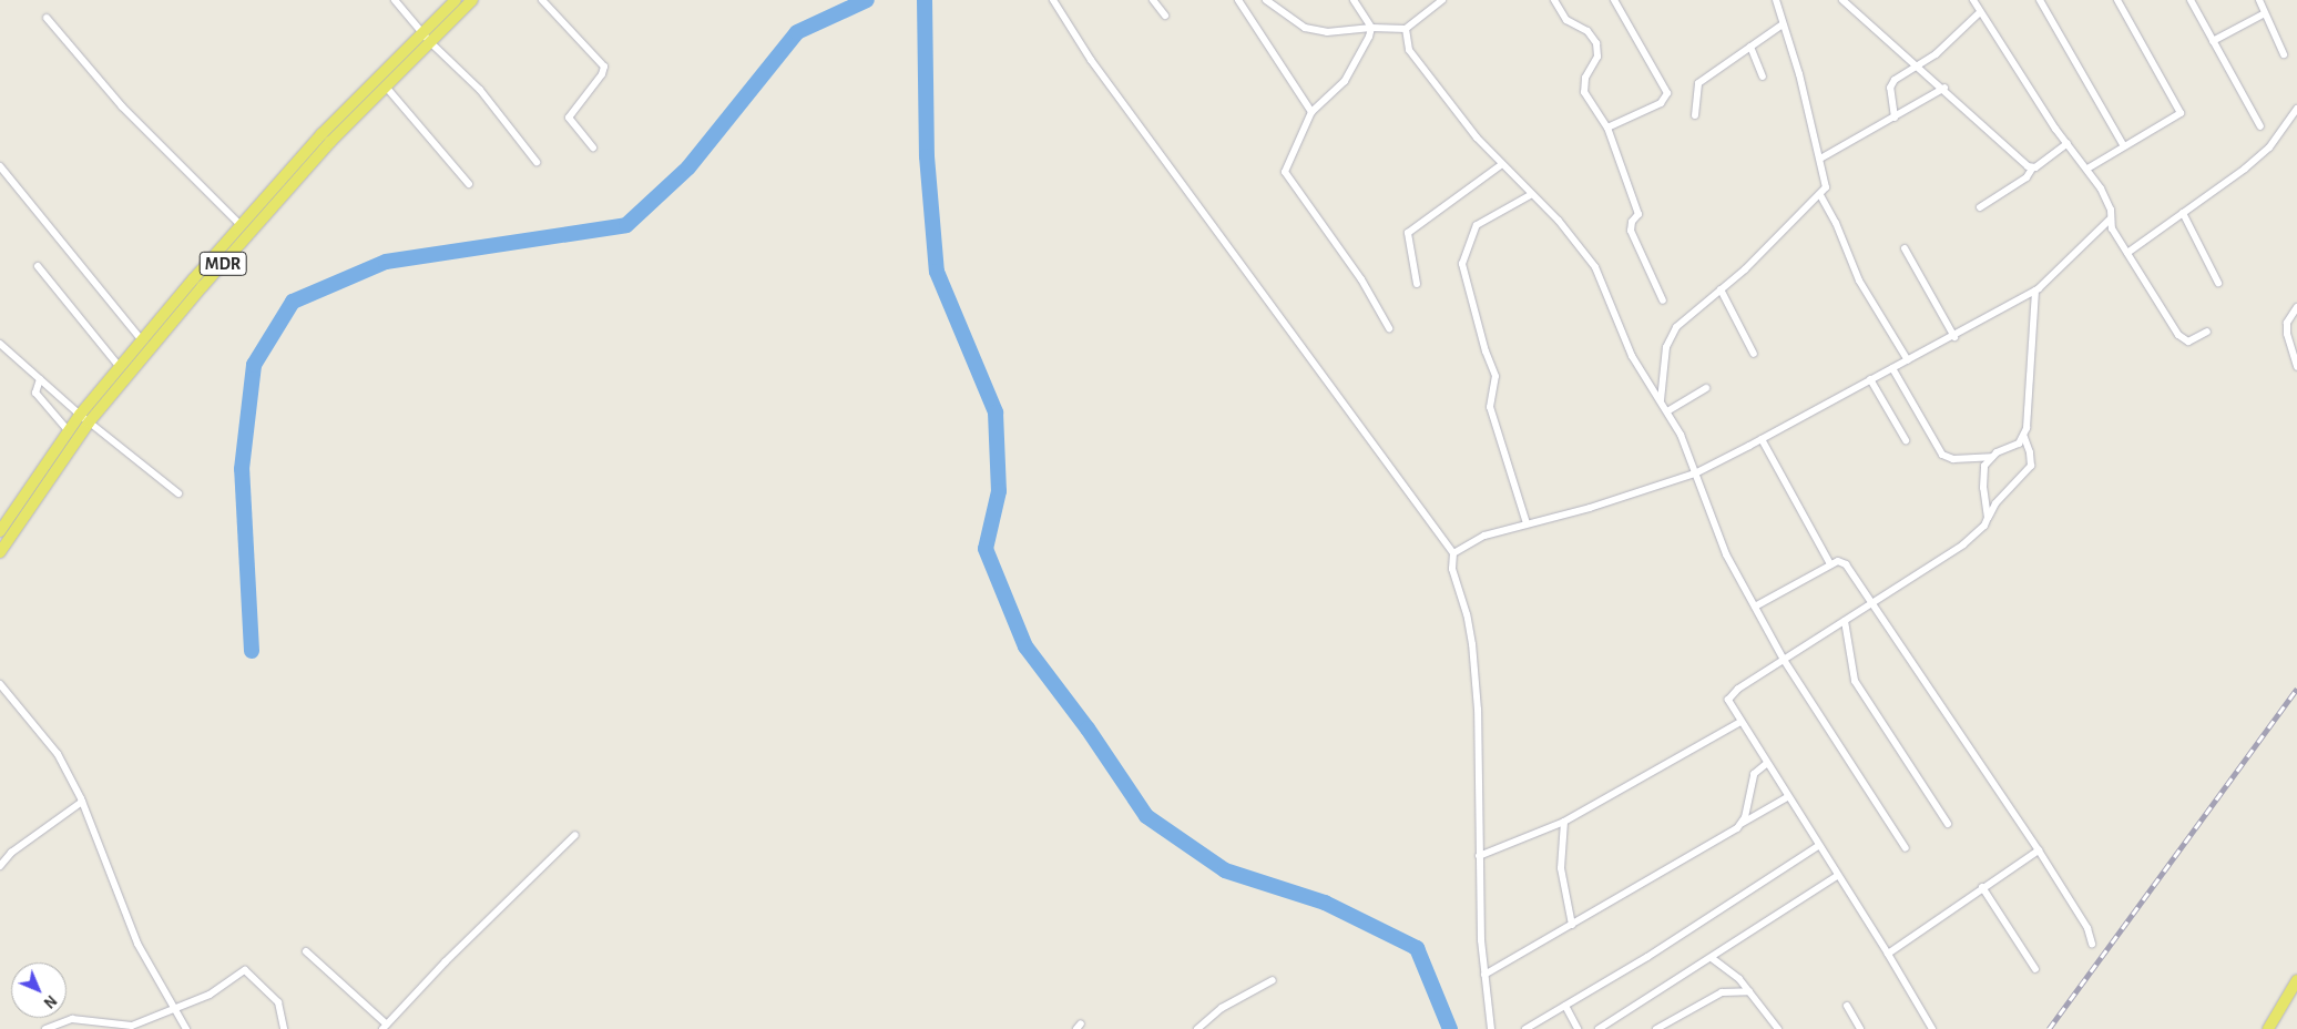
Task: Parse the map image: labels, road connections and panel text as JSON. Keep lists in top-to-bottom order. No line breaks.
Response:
{"streets":{"main road":["MDR"]},"north":"bottom right"}
